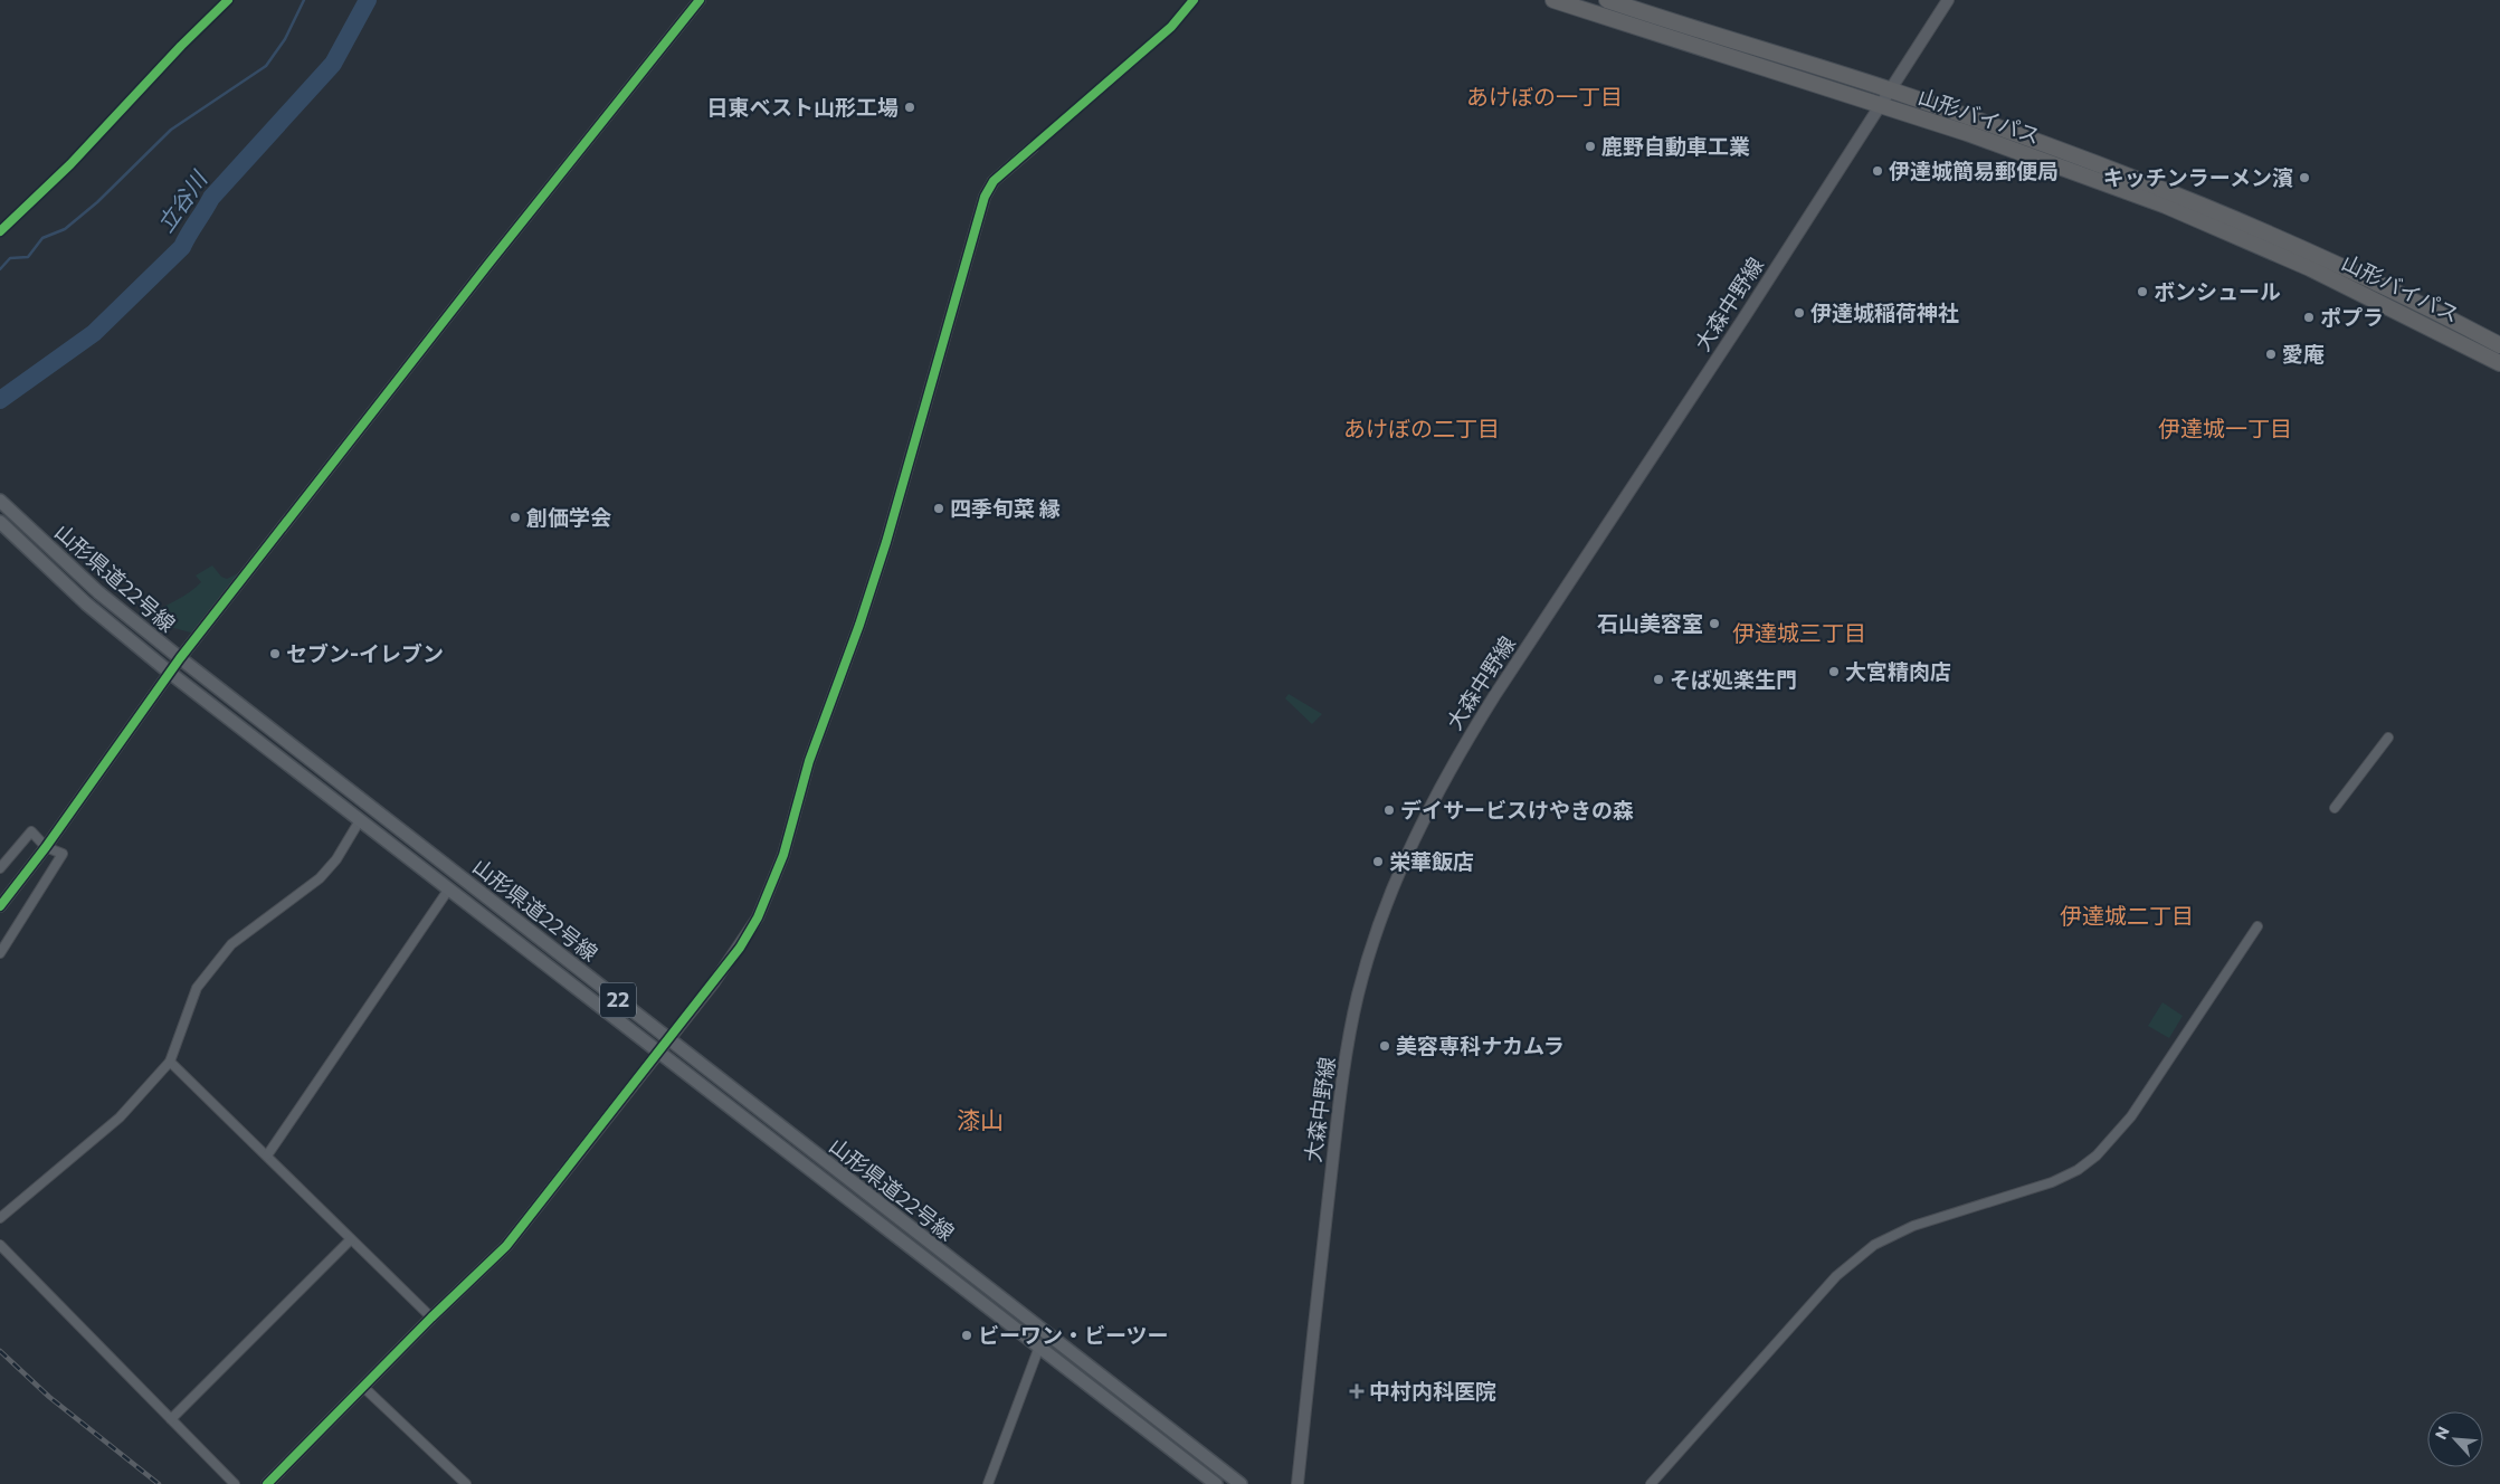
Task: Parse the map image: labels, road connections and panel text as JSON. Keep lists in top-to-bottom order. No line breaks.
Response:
{"streets":{"highway":["山形バイパス"],"main road":["山形県道22号線","22"],"street":["大森中野線"]},"crossings":[["山形バイパス","大森中野線"]],"districts":["あけぼの一丁目","あけぼの二丁目","伊達城一丁目","伊達城三丁目","伊達城二丁目","漆山"],"water":["立谷川"],"places":{"other":["日東ベスト山形工場","鹿野自動車工業","伊達城簡易郵便局","キッチンラーメン濱","ボンシュール","伊達城稲荷神社","ポプラ","愛庵","四季旬菜 縁","創価学会","石山美容室","セブン-イレブン","大宮精肉店","そば処楽生門","デイサービスけやきの森","栄華飯店","美容専科ナカムラ","ビーワン・ビーツー"],"health":["中村内科医院"]},"north":"top left"}
